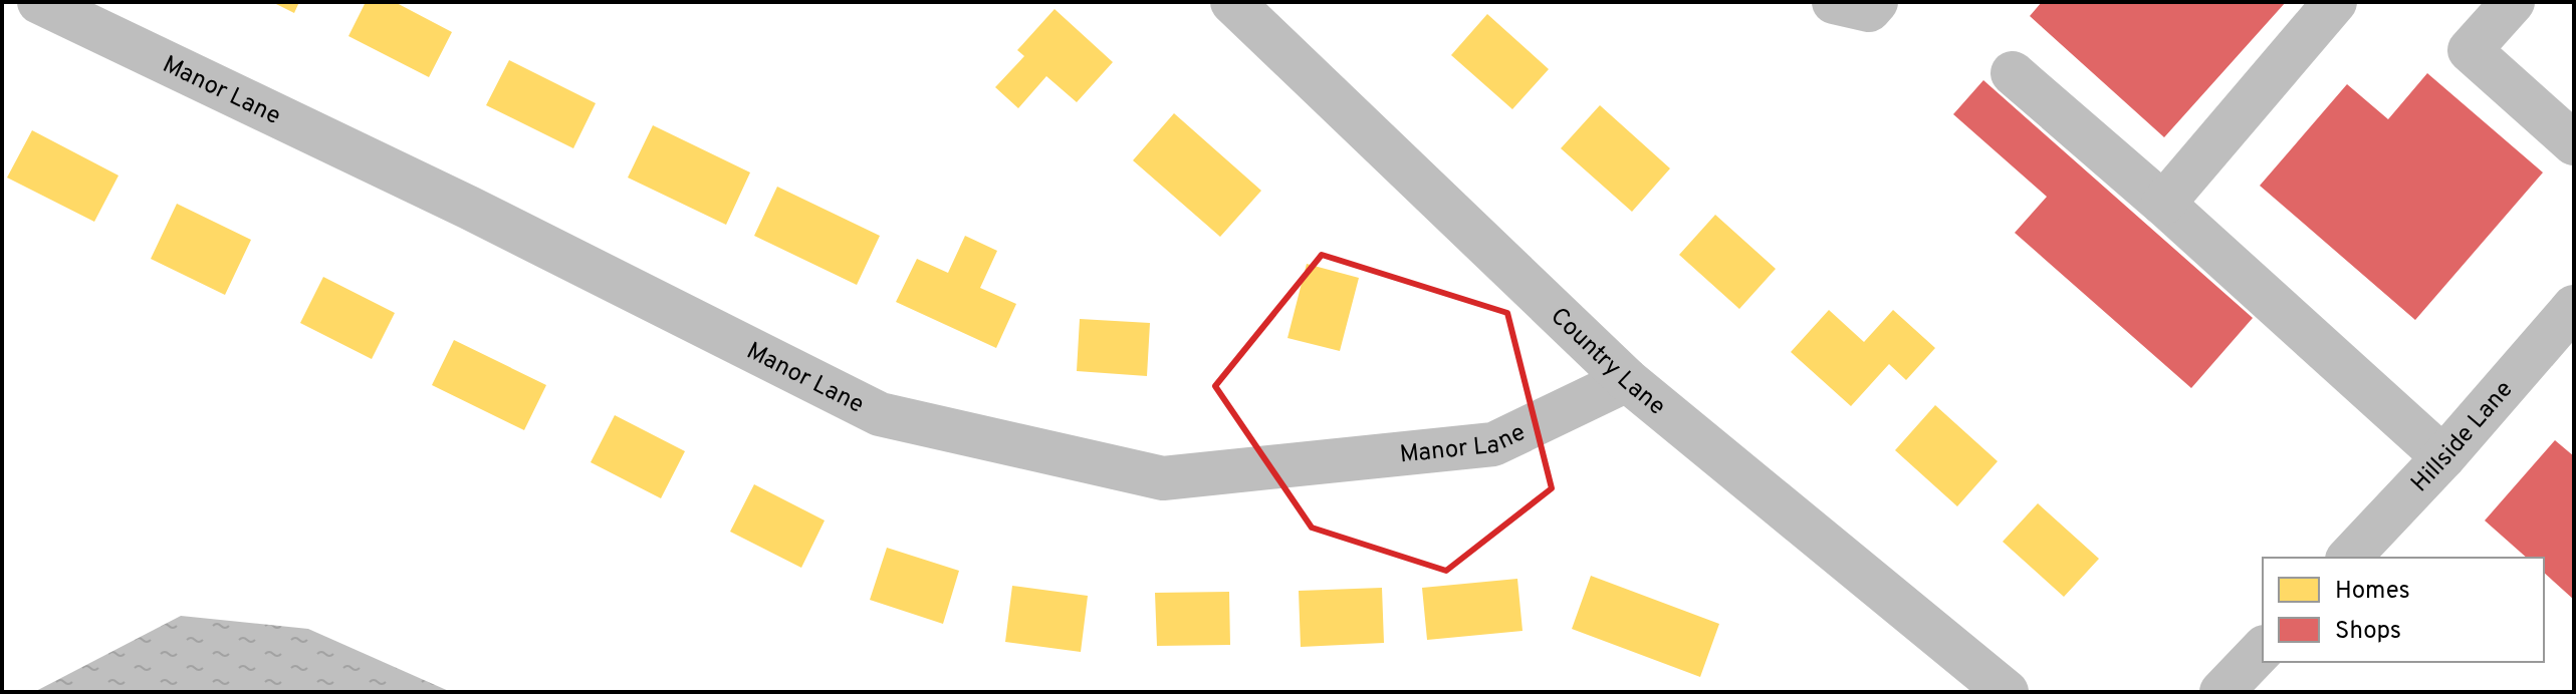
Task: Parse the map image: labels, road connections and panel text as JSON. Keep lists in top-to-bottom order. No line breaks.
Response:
{"streets":{"street":["Manor Lane","Country Lane","Hillside Lane"]},"crossings":[["Manor Lane","Country Lane"]],"legend":["Homes","Shops"]}
